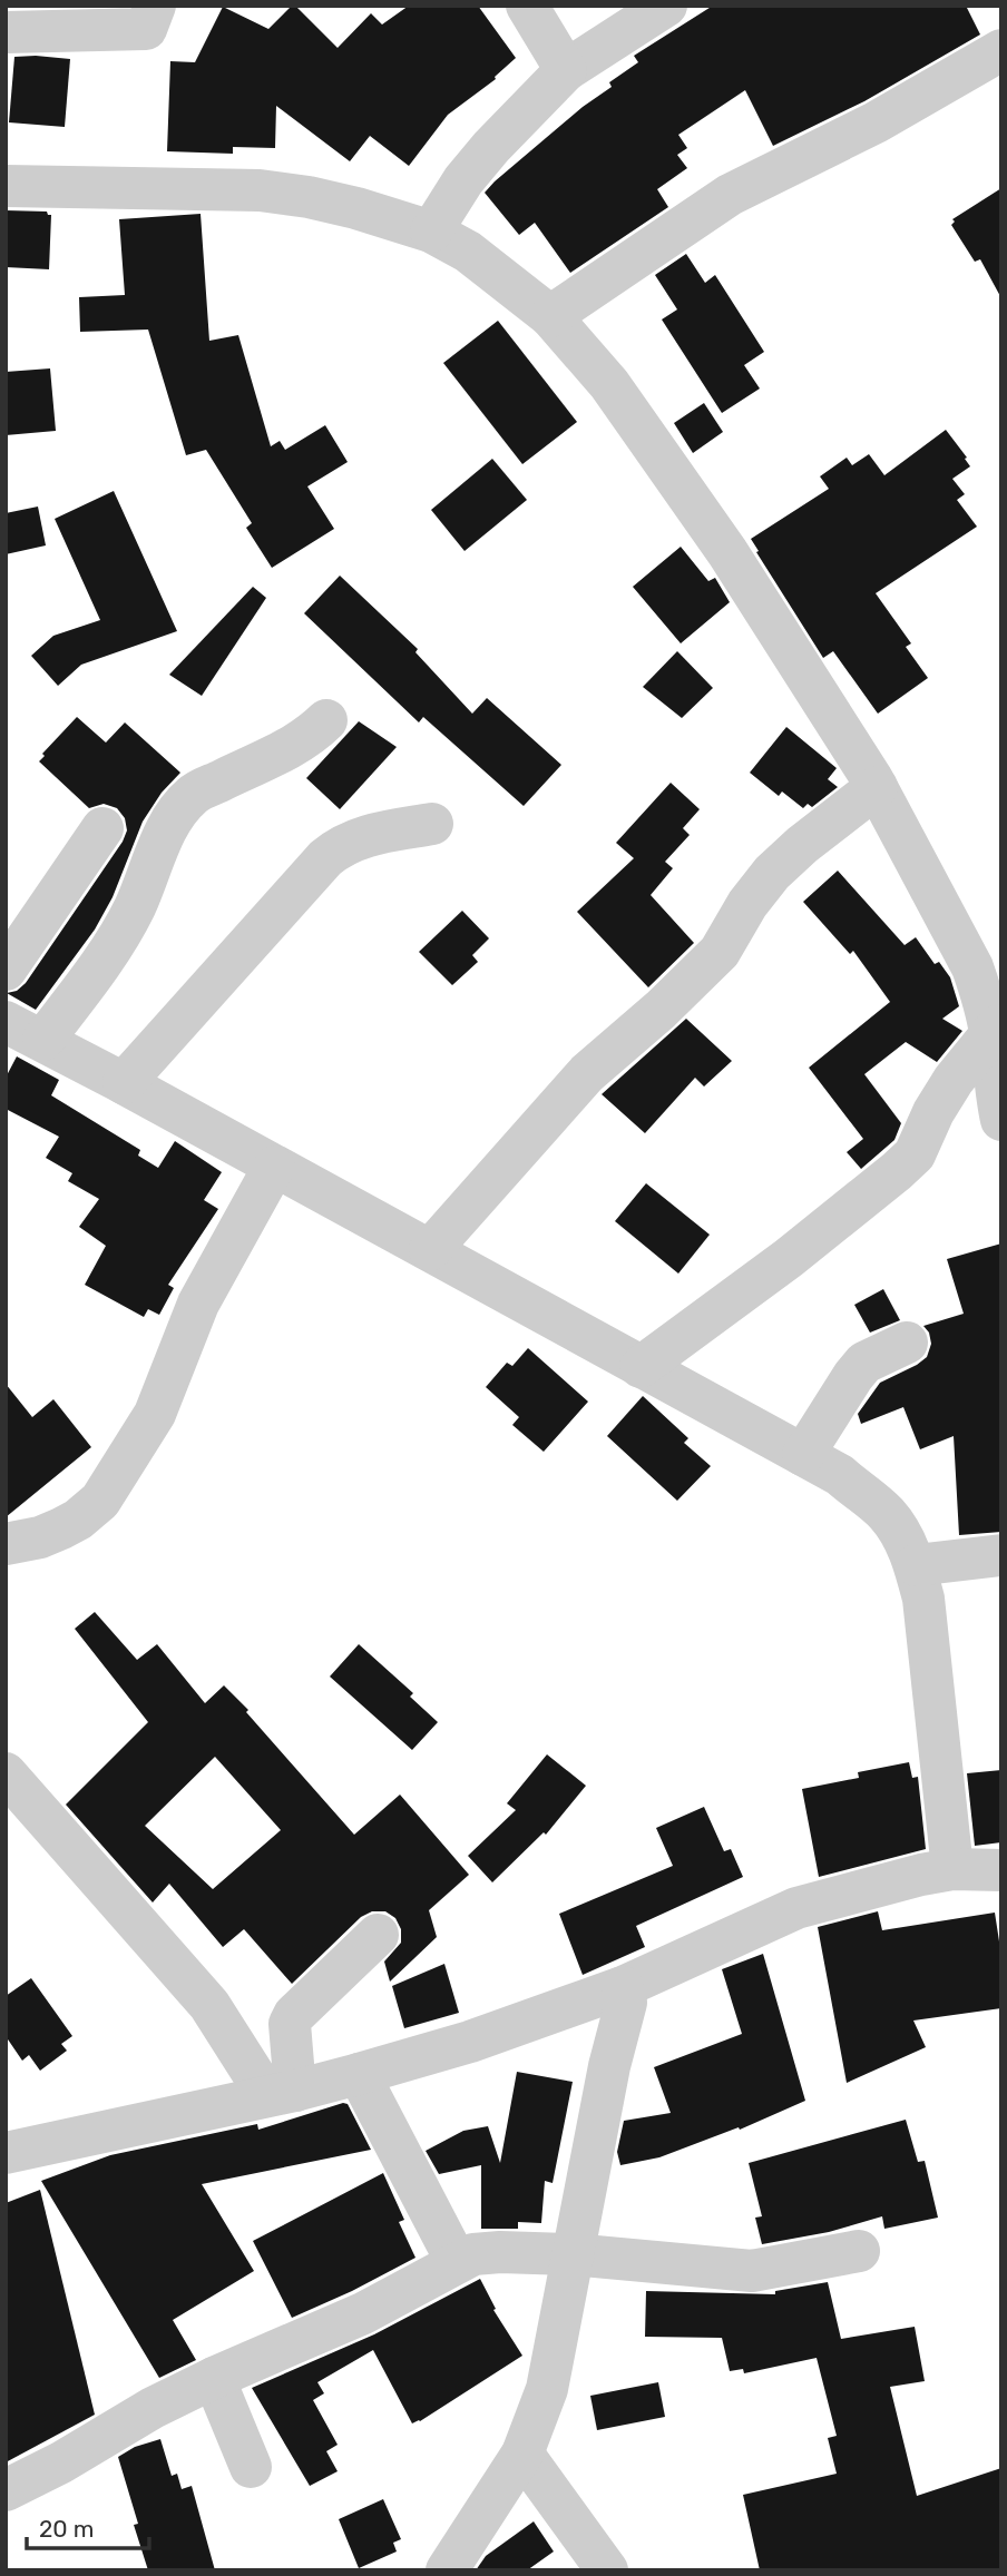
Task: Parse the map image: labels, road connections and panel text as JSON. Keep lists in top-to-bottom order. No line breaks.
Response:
{"scale_bar":"20 m"}
